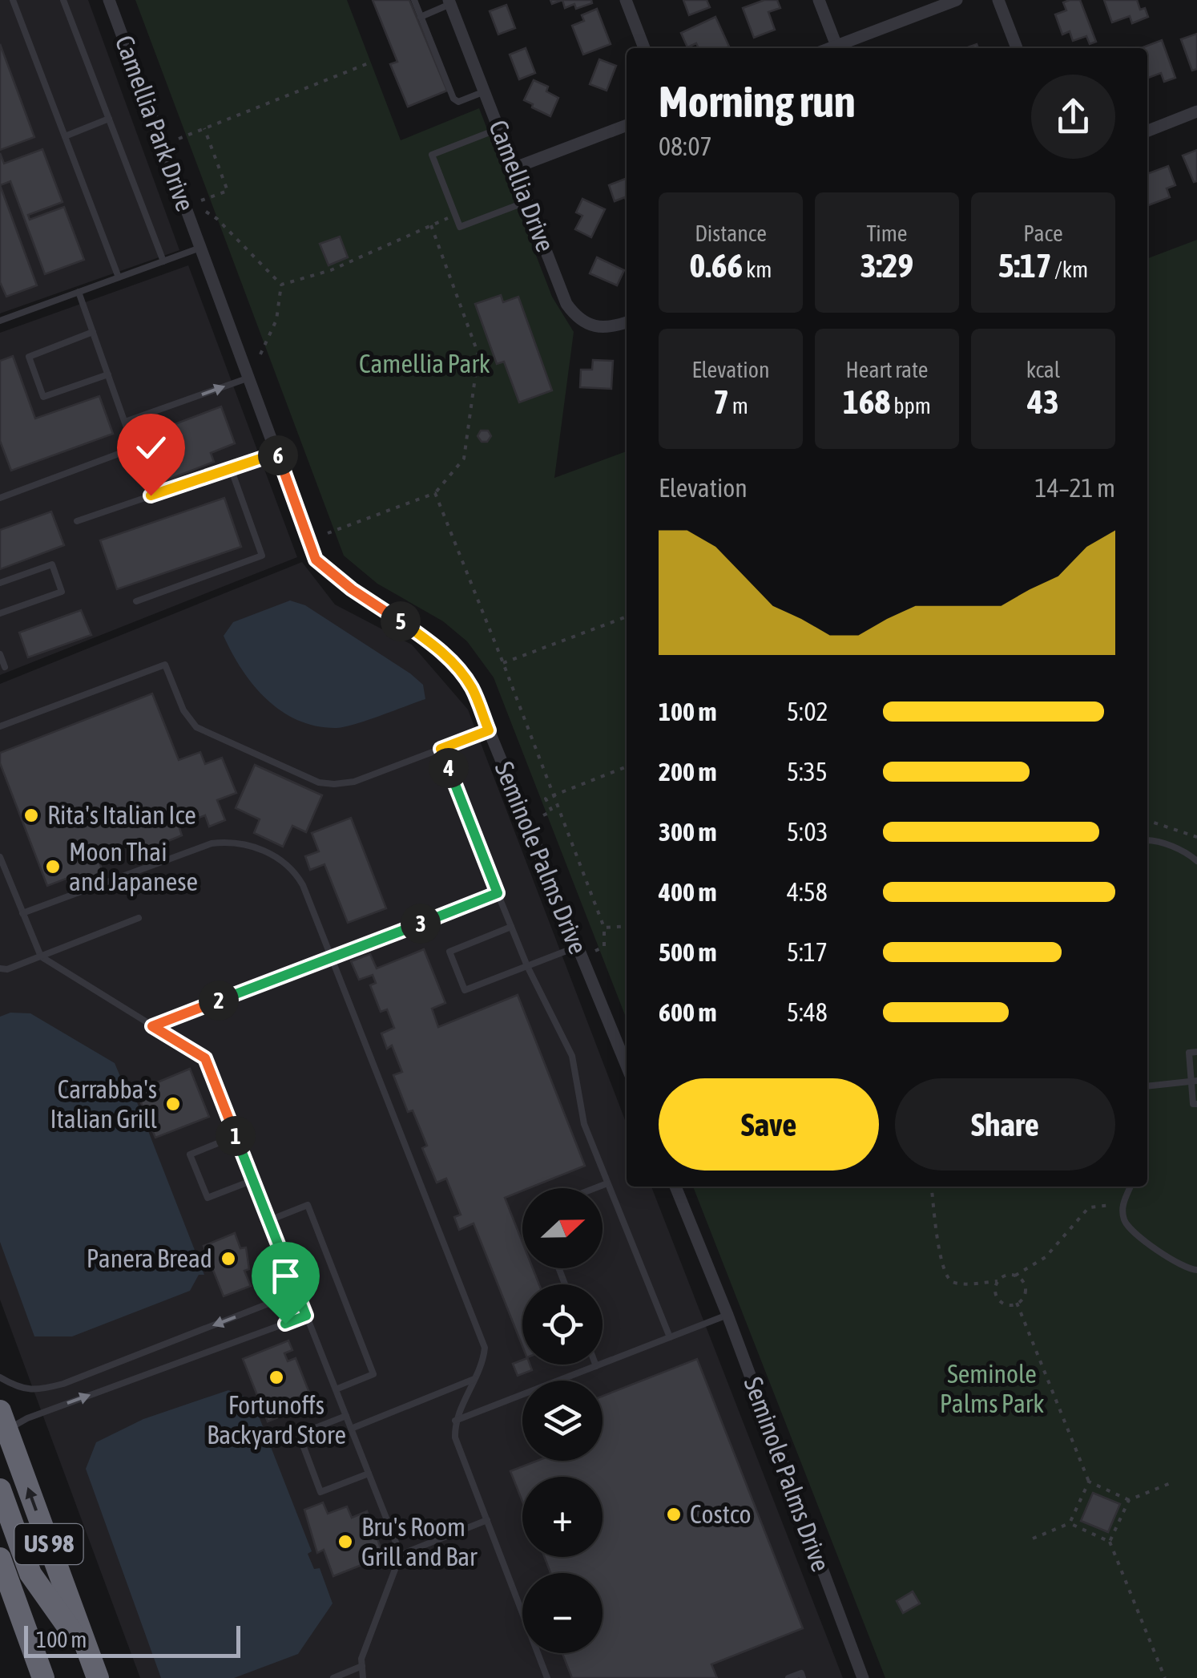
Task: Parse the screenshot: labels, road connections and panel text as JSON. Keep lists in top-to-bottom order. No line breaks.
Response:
{"streets":{"highway":["US 98"],"street":["Camellia Park Drive","Camellia Drive","Seminole Palms Drive"]},"crossings":[["Camellia Park Drive","Seminole Palms Drive"]],"parks":["Camellia Park","Seminole Palms Park"],"places":["Rita's Italian Ice","Moon Thai and Japanese","Carrabba's Italian Grill","Panera Bread","Fortunoffs Backyard Store","Costco","Bru's Room Grill and Bar"],"scale_bar":"100 m","north":"right","page":{"heading":["Morning run","08:07"],"stats":[["Distance","0.66 km"],["Time","3:29"],["Pace","5:17 /km"],["Elevation","7 m"],["Heart rate","168 bpm"],["kcal","43"]],"pins":["6","5","4","3","2","1"],"chart":["Elevation","14–21 m"],"list":[{"name":"100 m","note":"5:02"},{"name":"200 m","note":"5:35"},{"name":"300 m","note":"5:03"},{"name":"400 m","note":"4:58"},{"name":"500 m","note":"5:17"},{"name":"600 m","note":"5:48"}],"buttons":["Save","Share"],"map_buttons":["+","−"],"scale":"100 m"}}
